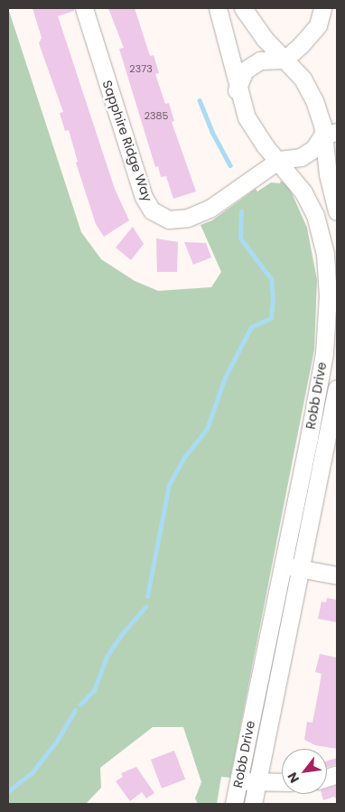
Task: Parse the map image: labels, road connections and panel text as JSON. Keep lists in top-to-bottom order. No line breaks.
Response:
{"streets":{"street":["Sapphire Ridge Way","Robb Drive"]},"crossings":[["Sapphire Ridge Way","Robb Drive"]],"house_numbers":["2373","2385"],"north":"bottom left"}
